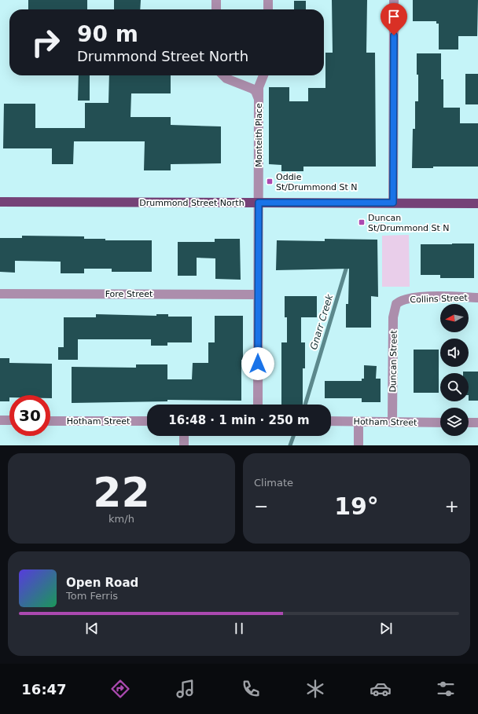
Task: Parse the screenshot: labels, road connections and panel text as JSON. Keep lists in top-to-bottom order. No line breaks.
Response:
{"streets":{"main road":["Drummond Street North"],"street":["Monteith Place","Fore Street","Collins Street","Duncan Street","Hotham Street"]},"crossings":[["Monteith Place","Drummond Street North"],["Monteith Place","Fore Street"],["Collins Street","Duncan Street"],["Duncan Street","Hotham Street"]],"water":["Gnarr Creek"],"places":{"transit":["Oddie St/Drummond St N","Duncan St/Drummond St N"]},"north":"left","page":{"turn":["90 m","Drummond Street North"],"limit":"30","trip":"16:48 · 1 min · 250 m","tile":[["22","km/h"],"Climate"],"heat":["−","19°","+"],"song":["Open Road","Tom Ferris"],"tabs":"16:47"}}
